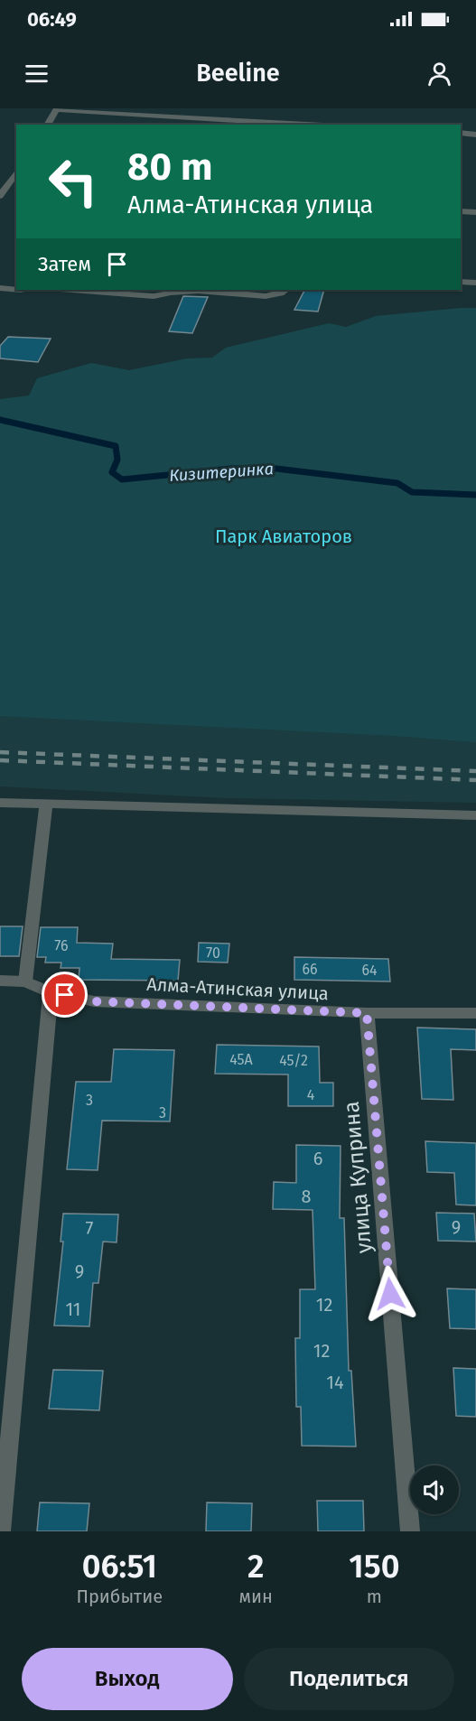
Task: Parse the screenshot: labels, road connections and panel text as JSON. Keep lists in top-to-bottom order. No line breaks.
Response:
{"streets":{"street":["Алма-Атинская улица","улица Куприна"]},"crossings":[["Алма-Атинская улица","улица Куприна"]],"water":["Кизитеринка"],"parks":["Парк Авиаторов"],"house_numbers":["76","70","66","64","45А","45/2","4","3","3","6","8","9","7","9","12","11","12","14"],"page":{"status":"06:49","header":"Beeline","turn":["80 m","Алма-Атинская улица"],"then":"Затем","eta":["06:51","Прибытие","2","мин","150","m"],"buttons":["Выход","Поделиться"]}}
